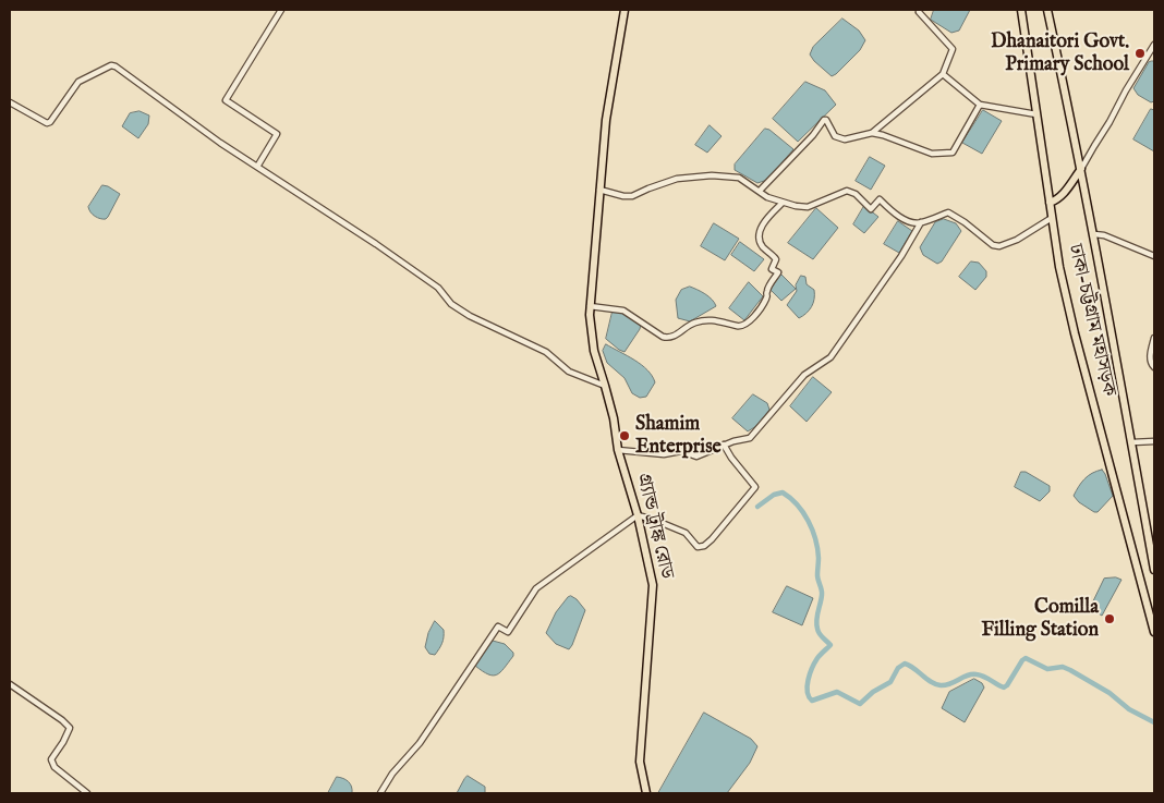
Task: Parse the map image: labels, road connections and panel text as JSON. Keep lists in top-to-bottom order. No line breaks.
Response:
{"streets":{"highway":["ঢাকা-চট্টগ্রাম মহাসড়ক","গ্র্যান্ড ট্রাঙ্ক রোড"]},"places":["Dhanaitori Govt. Primary School","Shamim Enterprise","Comilla Filling Station"]}
